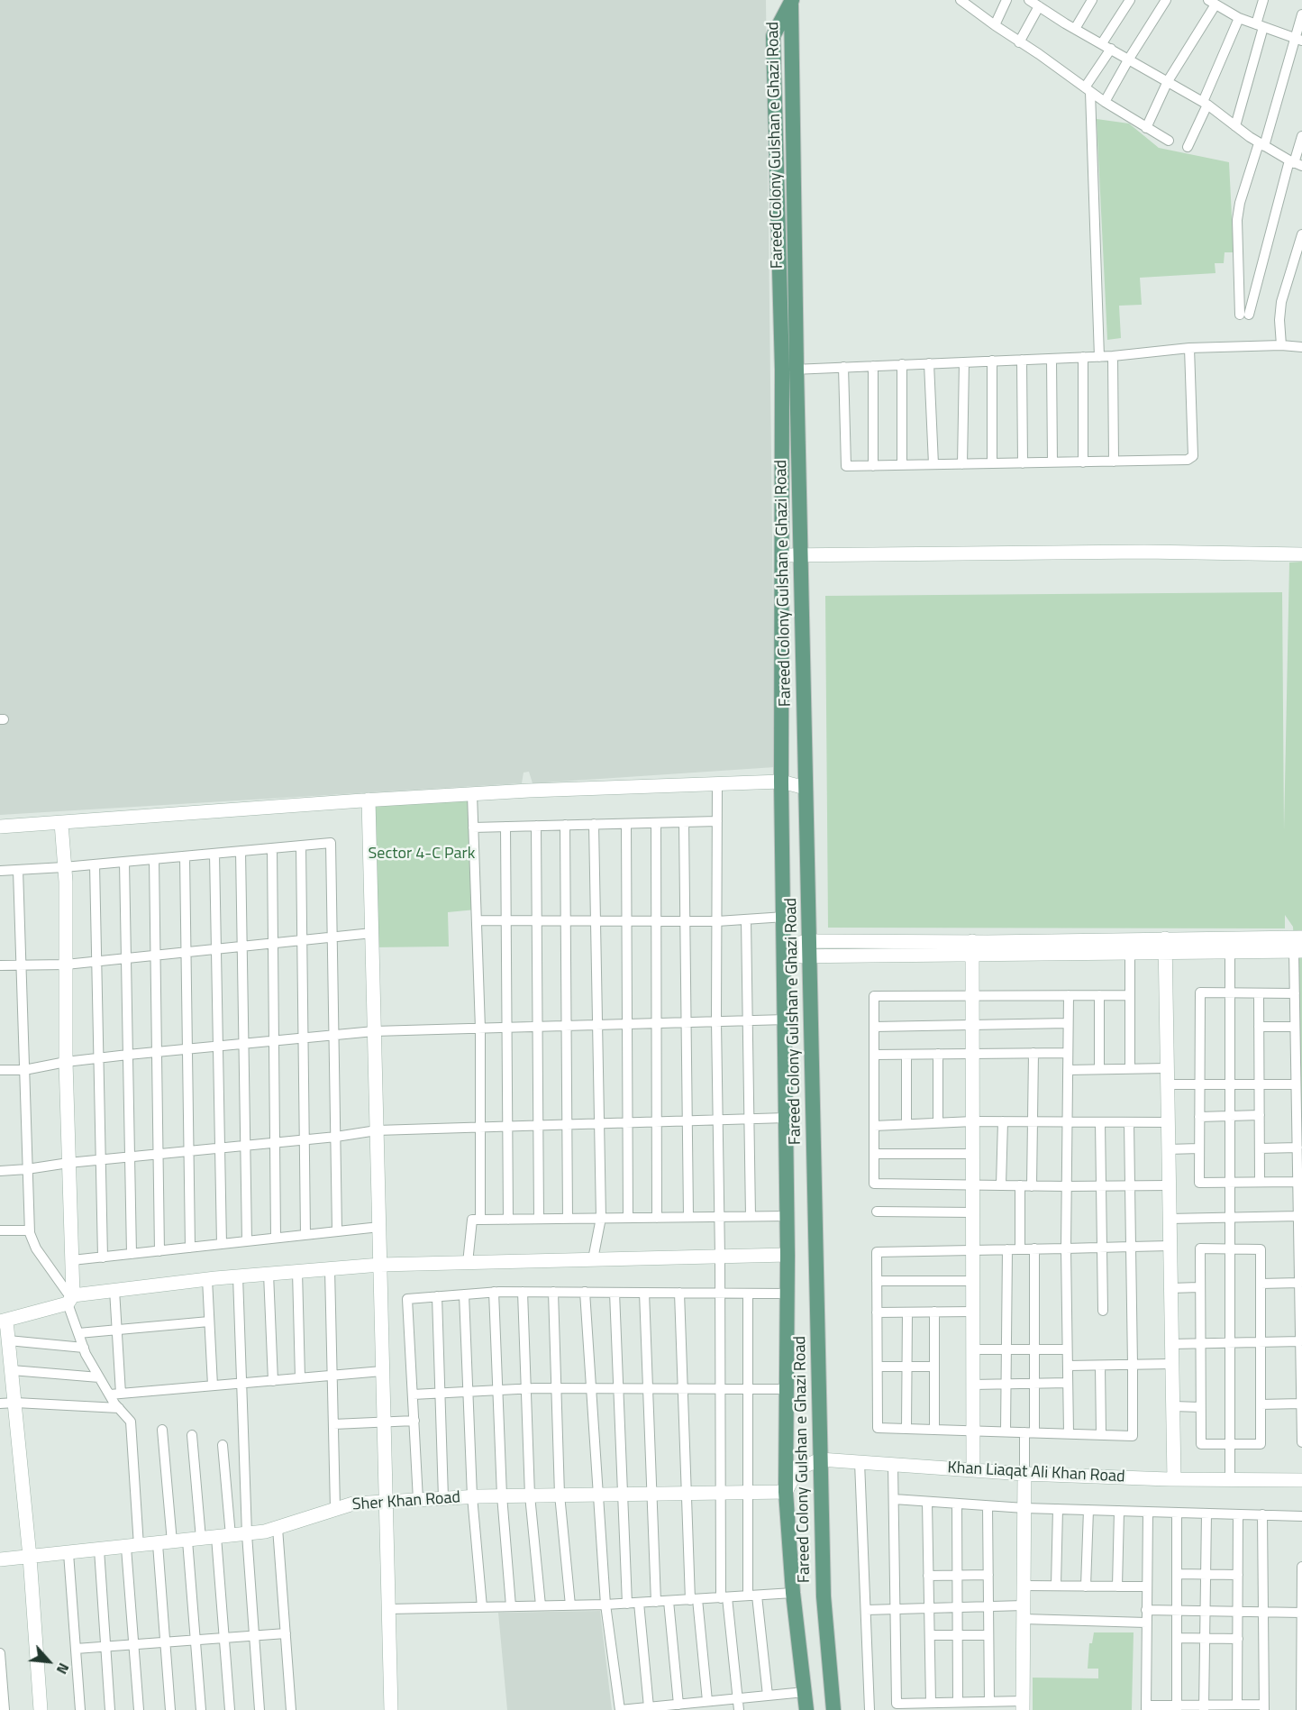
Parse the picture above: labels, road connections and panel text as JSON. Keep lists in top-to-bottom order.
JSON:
{
  "streets": {
    "main road": ["Fareed Colony Gulshan e Ghazi Road"],
    "street": ["Khan Liaqat Ali Khan Road", "Sher Khan Road"]
  },
  "crossings": [
    ["Fareed Colony Gulshan e Ghazi Road", "Khan Liaqat Ali Khan Road"],
    ["Fareed Colony Gulshan e Ghazi Road", "Sher Khan Road"]
  ],
  "parks": ["Sector 4-C Park"],
  "north": "bottom right"
}
